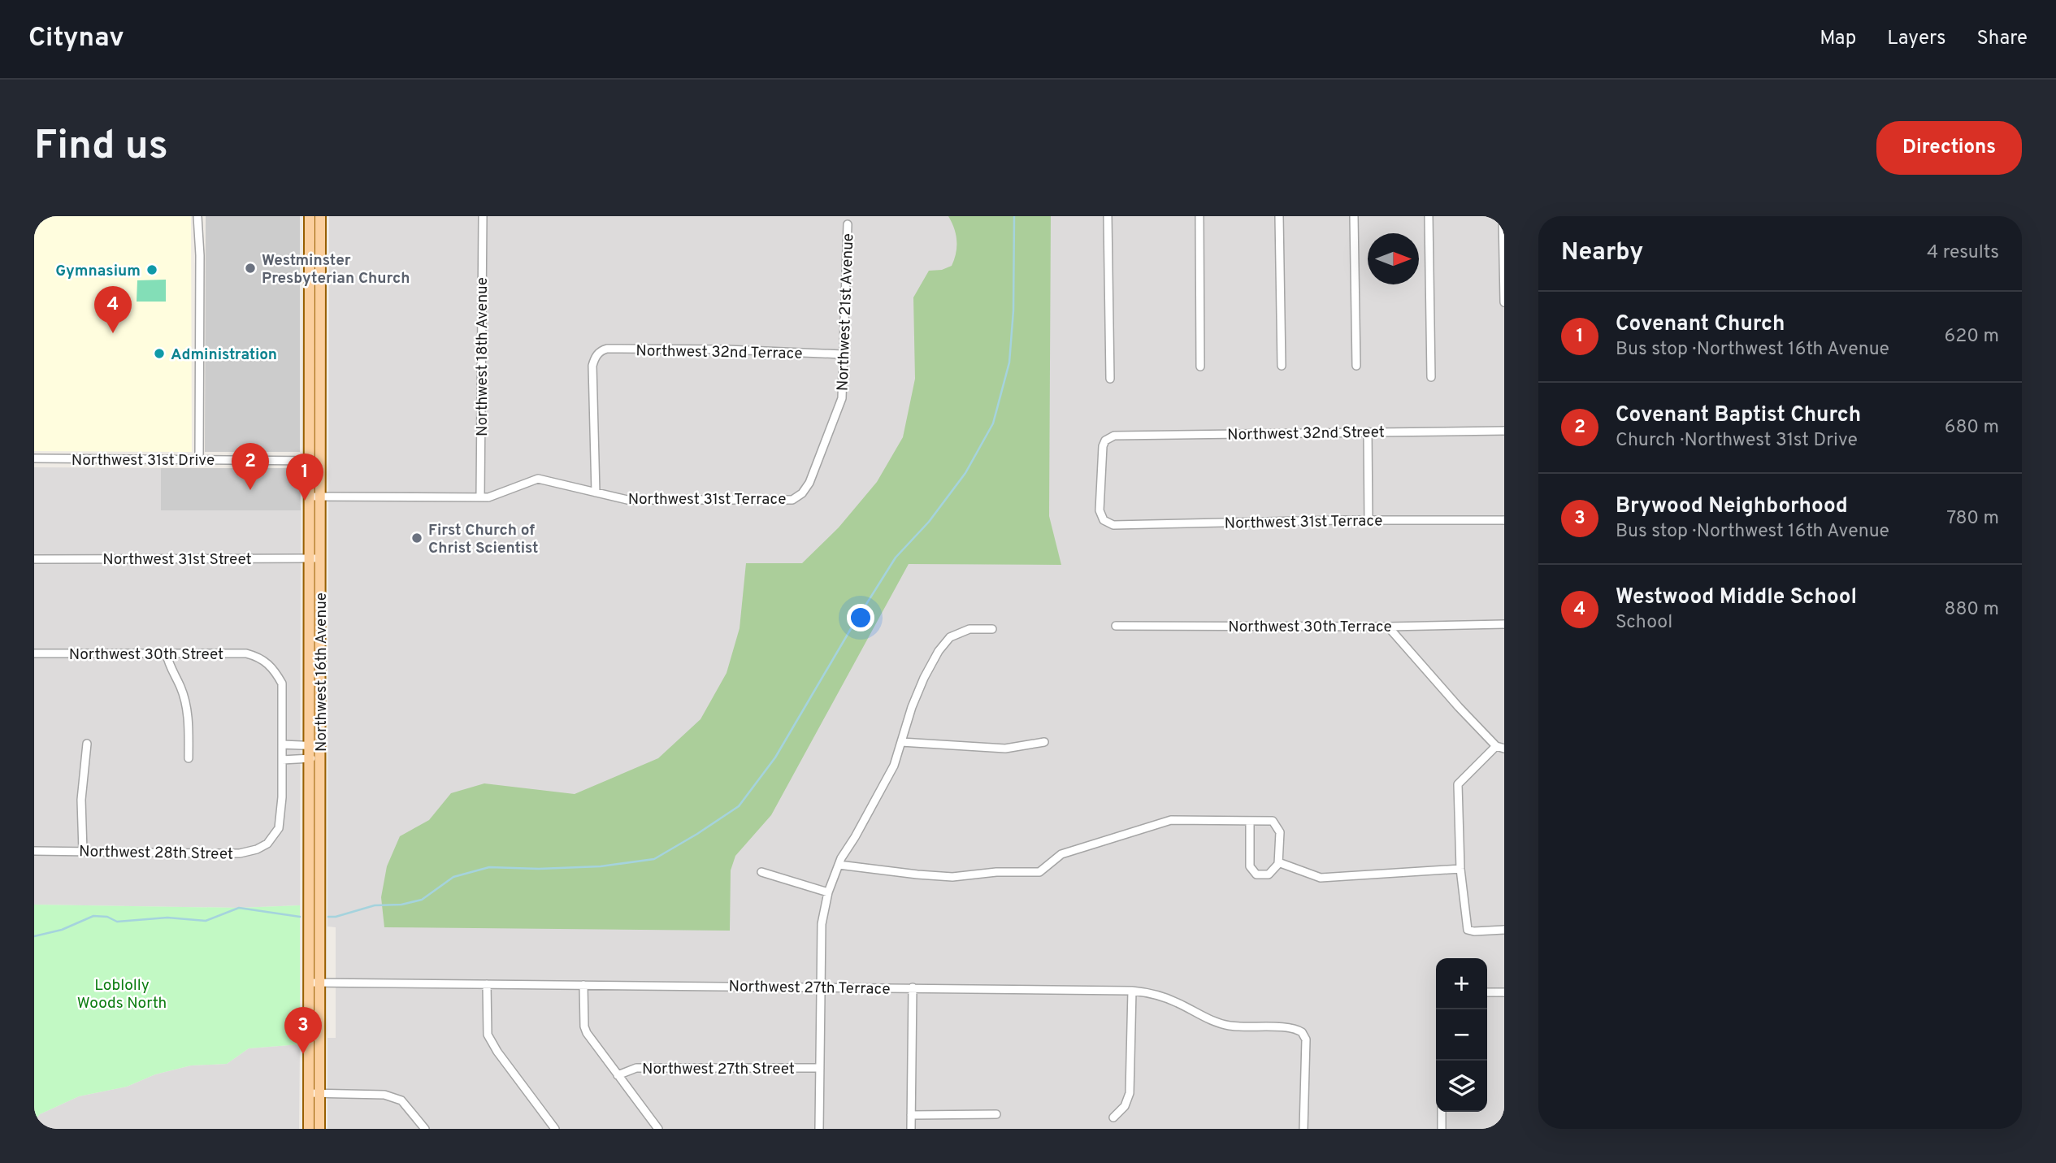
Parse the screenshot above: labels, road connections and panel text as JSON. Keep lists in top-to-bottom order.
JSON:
{
  "streets": {
    "main road": ["Northwest 16th Avenue"],
    "street": [
      "Northwest 21st Avenue",
      "Northwest 32nd Terrace",
      "Northwest 18th Avenue",
      "Northwest 32nd Street",
      "Northwest 31st Drive",
      "Northwest 31st Terrace",
      "Northwest 31st Street",
      "Northwest 30th Terrace",
      "Northwest 30th Street",
      "Northwest 28th Street",
      "Northwest 27th Terrace",
      "Northwest 27th Street"
    ]
  },
  "crossings": [
    ["Northwest 21st Avenue", "Northwest 32nd Terrace"],
    ["Northwest 21st Avenue", "Northwest 31st Terrace"],
    ["Northwest 32nd Terrace", "Northwest 31st Terrace"],
    ["Northwest 18th Avenue", "Northwest 31st Terrace"],
    ["Northwest 32nd Street", "Northwest 31st Terrace"],
    ["Northwest 31st Drive", "Northwest 16th Avenue"],
    ["Northwest 31st Terrace", "Northwest 16th Avenue"],
    ["Northwest 31st Street", "Northwest 16th Avenue"],
    ["Northwest 16th Avenue", "Northwest 27th Terrace"]
  ],
  "parks": ["Loblolly Woods North"],
  "places": [
    "Westminster Presbyterian Church",
    "Gymnasium",
    "Administration",
    "First Church of Christ Scientist"
  ],
  "north": "right",
  "page": {
    "header": "Citynav",
    "nav": ["Map", "Layers", "Share"],
    "buttons": "Directions",
    "title": "Find us",
    "heading": ["Nearby", "4 results"],
    "pins": [
      "4",
      "2",
      "1",
      "3"
    ],
    "list": [
      {
        "mark": "1",
        "name": "Covenant Church",
        "note": "Bus stop · Northwest 16th Avenue",
        "value": "620 m"
      },
      {
        "mark": "2",
        "name": "Covenant Baptist Church",
        "note": "Church · Northwest 31st Drive",
        "value": "680 m"
      },
      {
        "mark": "3",
        "name": "Brywood Neighborhood",
        "note": "Bus stop · Northwest 16th Avenue",
        "value": "780 m"
      },
      {
        "mark": "4",
        "name": "Westwood Middle School",
        "note": "School",
        "value": "880 m"
      }
    ],
    "map_buttons": ["+", "−"]
  }
}
